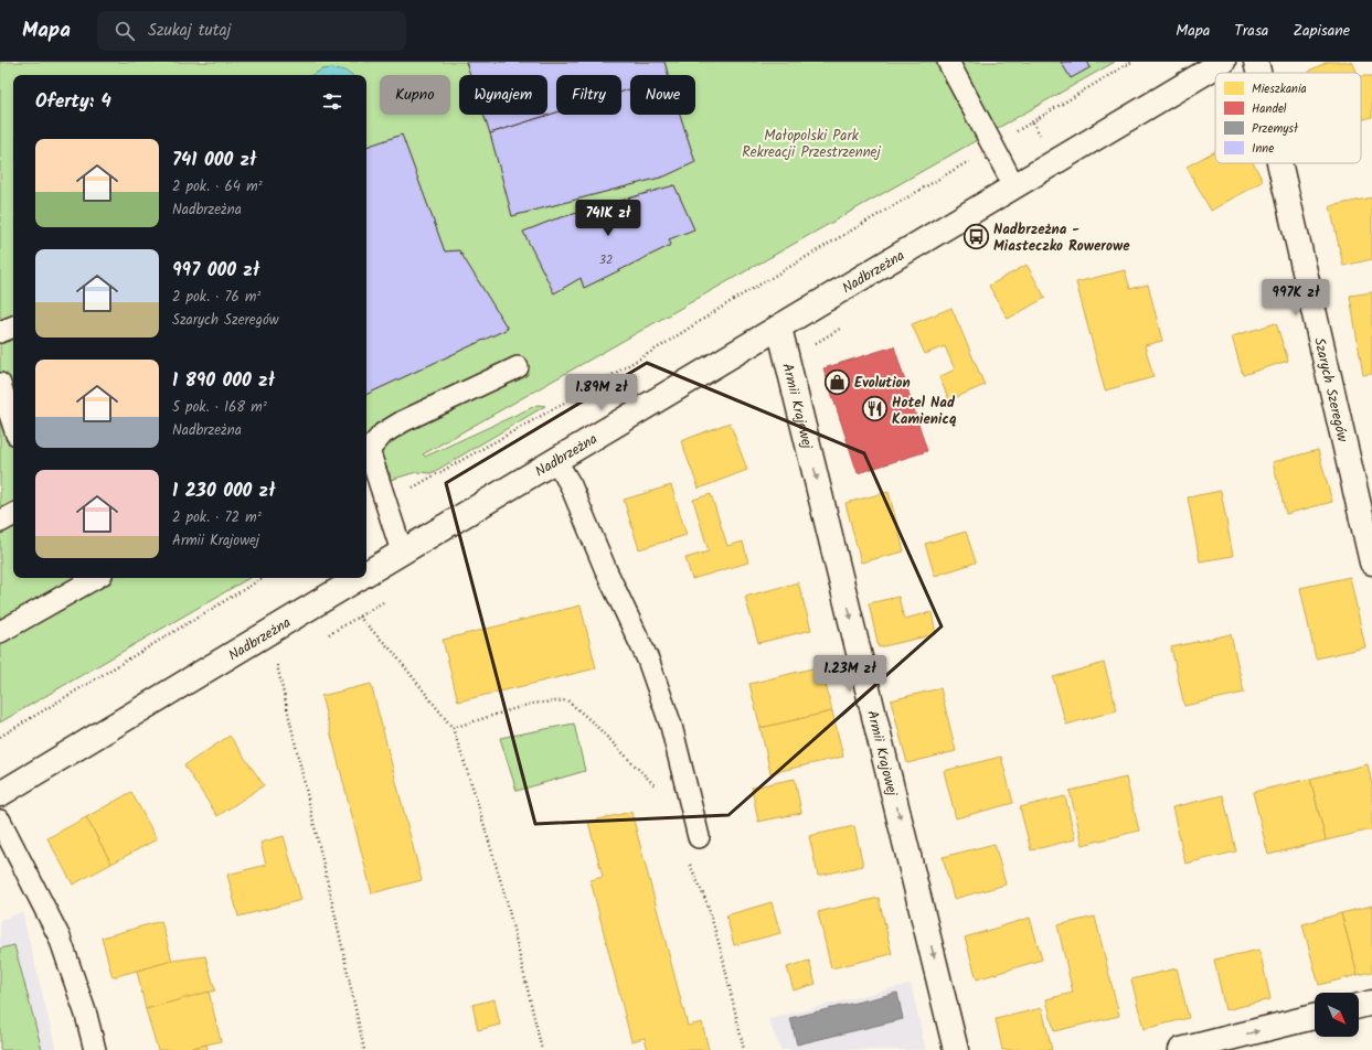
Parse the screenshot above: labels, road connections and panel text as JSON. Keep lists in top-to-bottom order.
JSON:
{
  "streets": {
    "street": ["Nadbrzeżna", "Szarych Szeregów", "Armii Krajowej"]
  },
  "crossings": [
    ["Nadbrzeżna", "Armii Krajowej"]
  ],
  "one_way": ["Armii Krajowej"],
  "parks": ["Małopolski Park Rekreacji Przestrzennej"],
  "places": {
    "bus stop": ["Nadbrzeżna - Miasteczko Rowerowe"],
    "shop": ["Evolution"],
    "restaurant": ["Hotel Nad Kamienicą"]
  },
  "house_numbers": ["32"],
  "legend": [
    "Mieszkania",
    "Handel",
    "Przemysł",
    "Inne"
  ],
  "north": "bottom right",
  "page": {
    "header": "Mapa",
    "search": "Szukaj tutaj",
    "nav": ["Mapa", "Trasa", "Zapisane"],
    "chip": [
      "Kupno",
      "Wynajem",
      "Filtry",
      "Nowe"
    ],
    "heading": "Oferty: 4",
    "list": [
      {
        "name": "741 000 zł",
        "note": "2 pok. · 64 m² · Nadbrzeżna"
      },
      {
        "name": "997 000 zł",
        "note": "2 pok. · 76 m² · Szarych Szeregów"
      },
      {
        "name": "1 890 000 zł",
        "note": "5 pok. · 168 m² · Nadbrzeżna"
      },
      {
        "name": "1 230 000 zł",
        "note": "2 pok. · 72 m² · Armii Krajowej"
      }
    ],
    "price": [
      "741K zł",
      "997K zł",
      "1.89M zł",
      "1.23M zł"
    ]
  }
}
